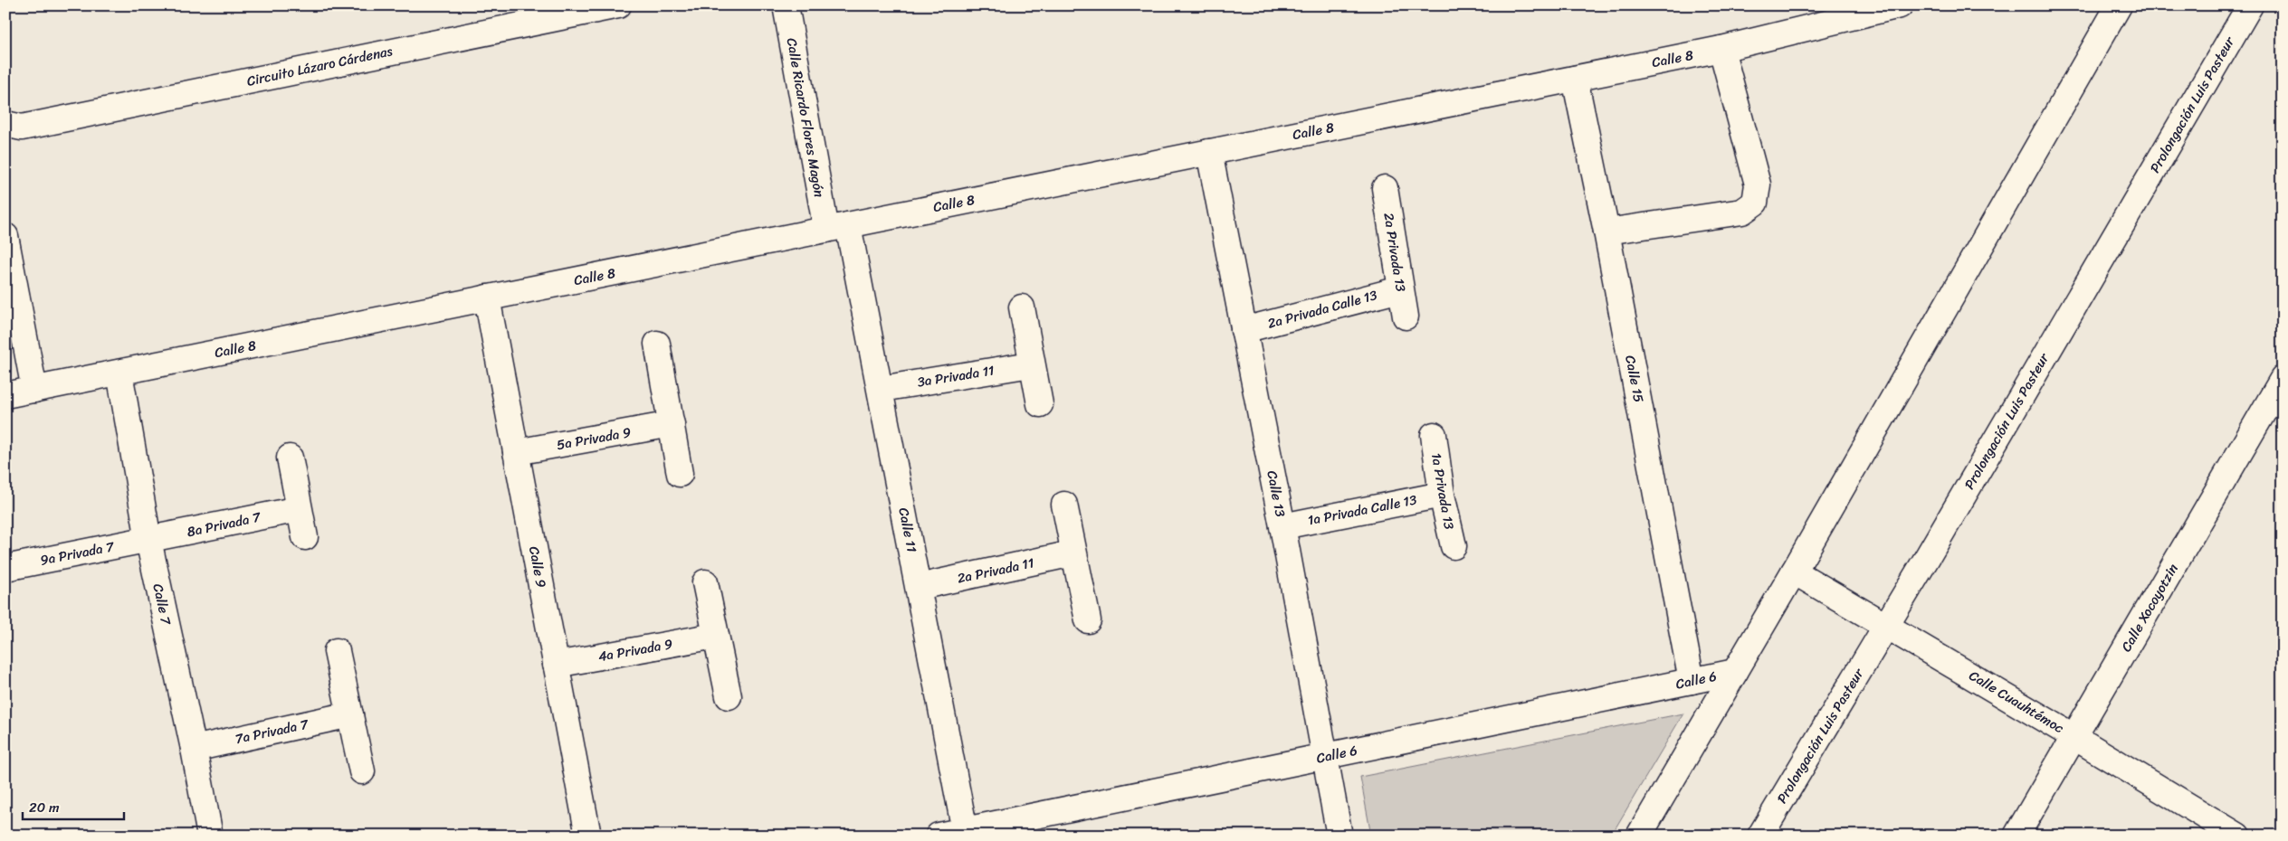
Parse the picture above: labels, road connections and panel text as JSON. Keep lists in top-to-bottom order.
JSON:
{
  "streets": {
    "street": [
      "Calle 8",
      "Circuito Lázaro Cárdenas",
      "Prolongación Luis Pasteur",
      "Calle Ricardo Flores Magón",
      "2a Privada 13",
      "2a Privada Calle 13",
      "3a Privada 11",
      "Calle 15",
      "5a Privada 9",
      "1a Privada 13",
      "Calle 13",
      "1a Privada Calle 13",
      "8a Privada 7",
      "Calle 11",
      "9a Privada 7",
      "Calle 9",
      "2a Privada 11",
      "Calle 7",
      "Calle Xocoyotzin",
      "4a Privada 9",
      "Calle 6",
      "Calle Cuauhtémoc",
      "7a Privada 7"
    ]
  },
  "crossings": [
    ["Calle 8", "Calle Ricardo Flores Magón"],
    ["Calle 8", "Calle 15"],
    ["Calle 8", "Calle 13"],
    ["Calle 8", "Calle 11"],
    ["Calle 8", "Calle 9"],
    ["Calle 8", "Calle 7"],
    ["Prolongación Luis Pasteur", "Calle Cuauhtémoc"],
    ["Calle Ricardo Flores Magón", "Calle 11"],
    ["2a Privada 13", "2a Privada Calle 13"],
    ["2a Privada Calle 13", "Calle 13"],
    ["3a Privada 11", "Calle 11"],
    ["Calle 15", "Calle 6"],
    ["5a Privada 9", "Calle 9"],
    ["1a Privada 13", "1a Privada Calle 13"],
    ["Calle 13", "1a Privada Calle 13"],
    ["Calle 13", "Calle 6"],
    ["8a Privada 7", "9a Privada 7"],
    ["8a Privada 7", "Calle 7"],
    ["Calle 11", "2a Privada 11"],
    ["Calle 11", "Calle 6"],
    ["9a Privada 7", "Calle 7"],
    ["Calle 9", "4a Privada 9"],
    ["Calle 7", "7a Privada 7"],
    ["Calle Xocoyotzin", "Calle Cuauhtémoc"]
  ],
  "scale_bar": "20 m"
}
